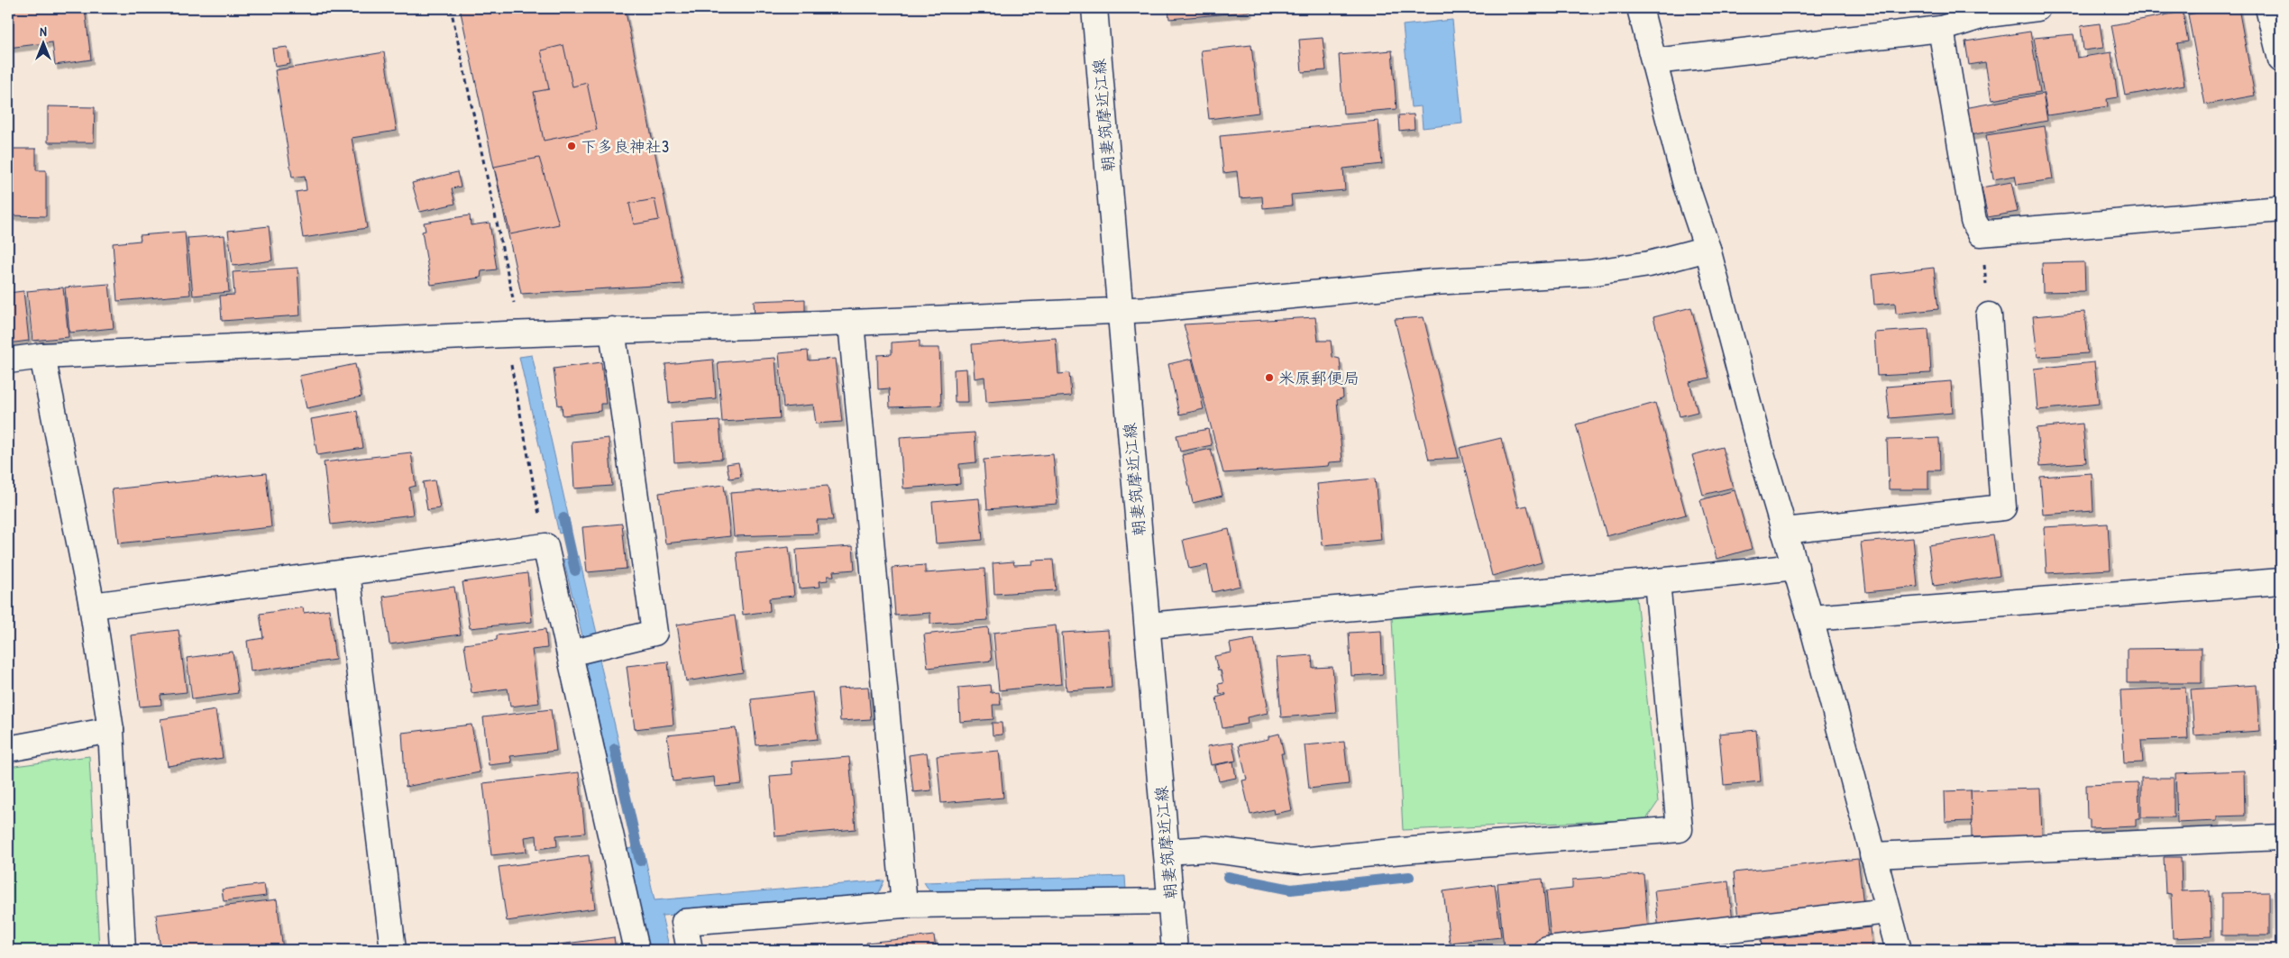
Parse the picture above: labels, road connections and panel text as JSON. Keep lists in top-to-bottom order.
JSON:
{
  "streets": {
    "street": ["朝妻筑摩近江線"]
  },
  "places": ["下多良神社3", "米原郵便局"],
  "north": "top"
}
